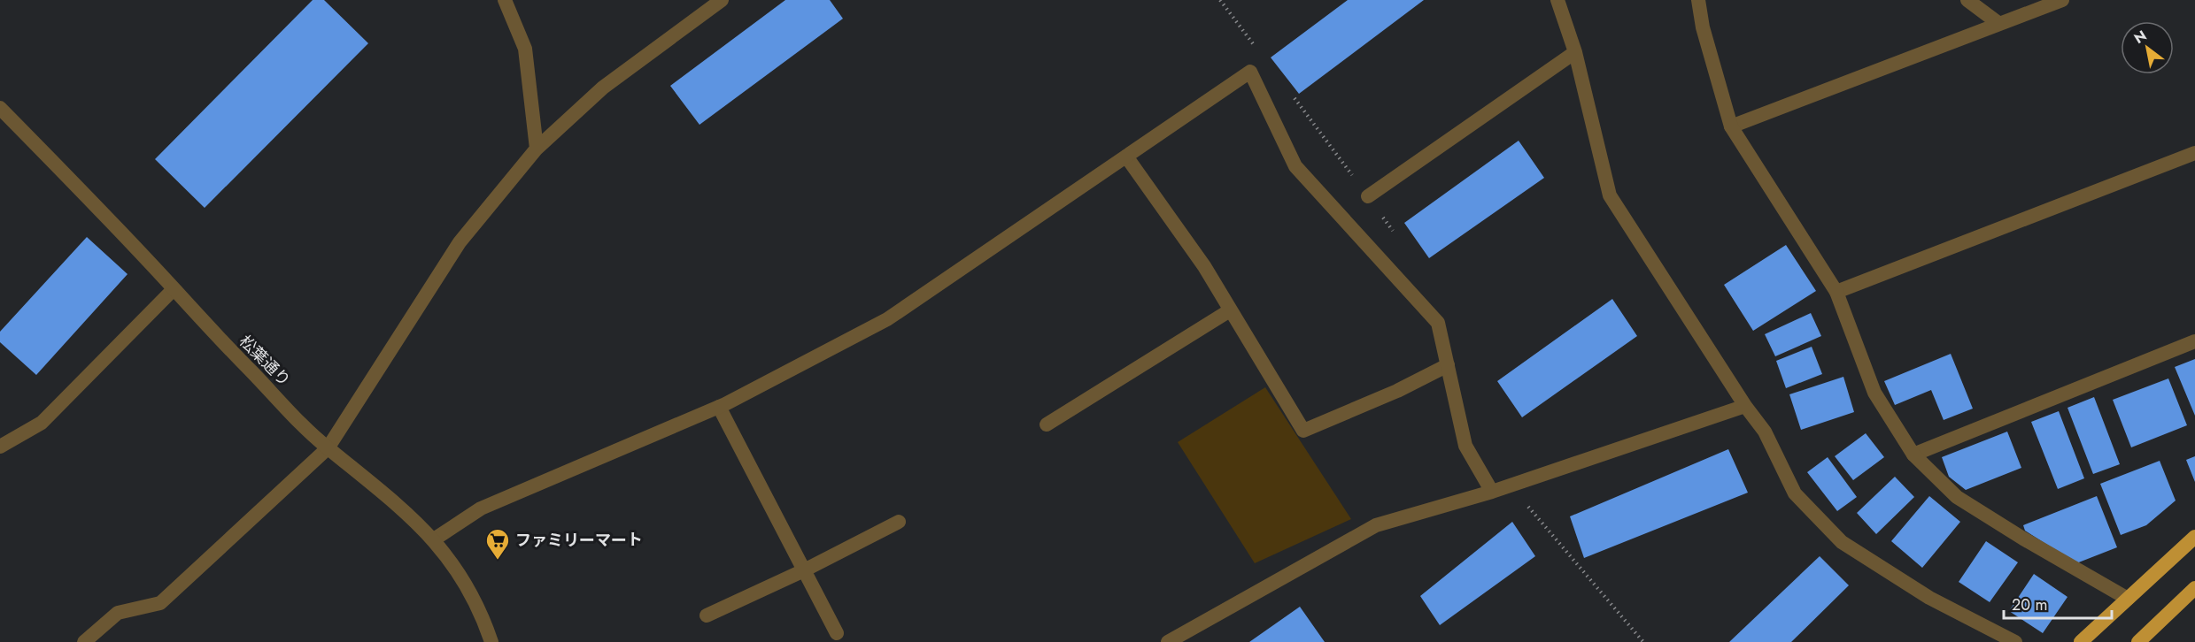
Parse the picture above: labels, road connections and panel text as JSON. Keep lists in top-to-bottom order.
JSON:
{
  "streets": {
    "street": ["松葉通り"]
  },
  "places": {
    "supermarket": ["ファミリーマート"]
  },
  "scale_bar": "20 m",
  "north": "top left"
}
